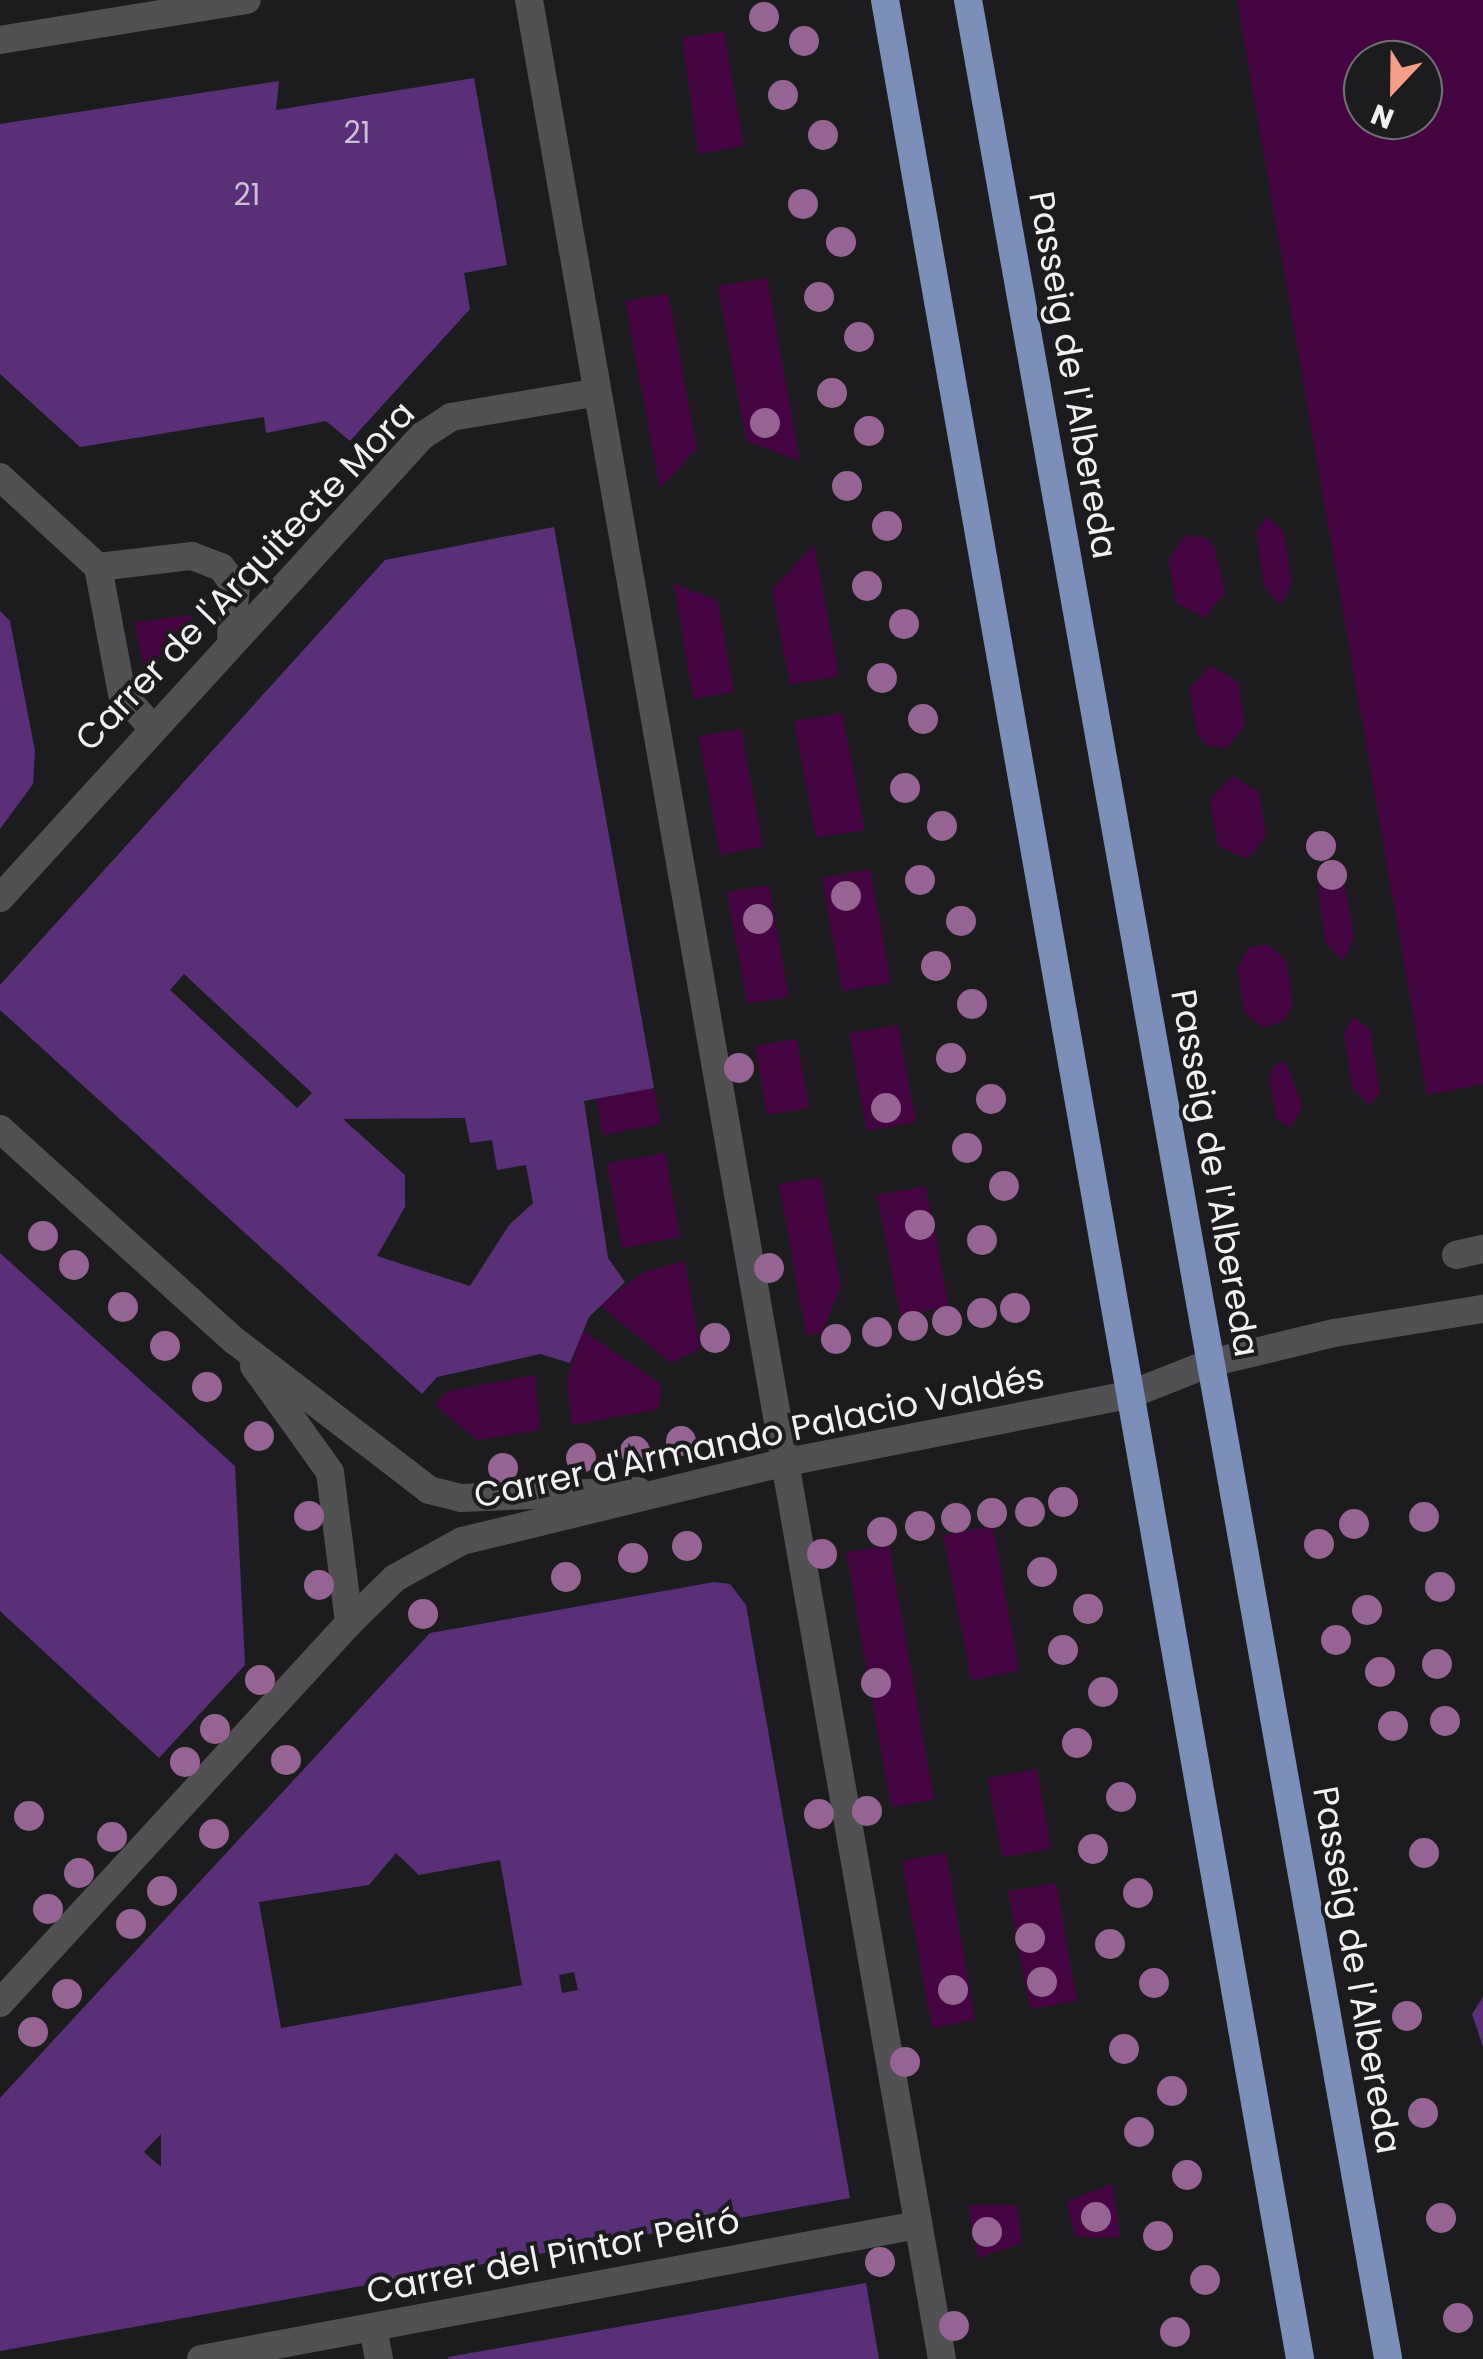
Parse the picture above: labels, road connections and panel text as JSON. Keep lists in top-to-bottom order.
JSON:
{
  "streets": {
    "main road": ["Passeig de l'Albereda"],
    "street": ["Carrer de l'Arquitecte Mora", "Carrer d'Armando Palacio Valdés", "Carrer del Pintor Peiró"]
  },
  "crossings": [
    ["Passeig de l'Albereda", "Carrer d'Armando Palacio Valdés"]
  ],
  "house_numbers": ["21", "21"],
  "north": "bottom"
}
